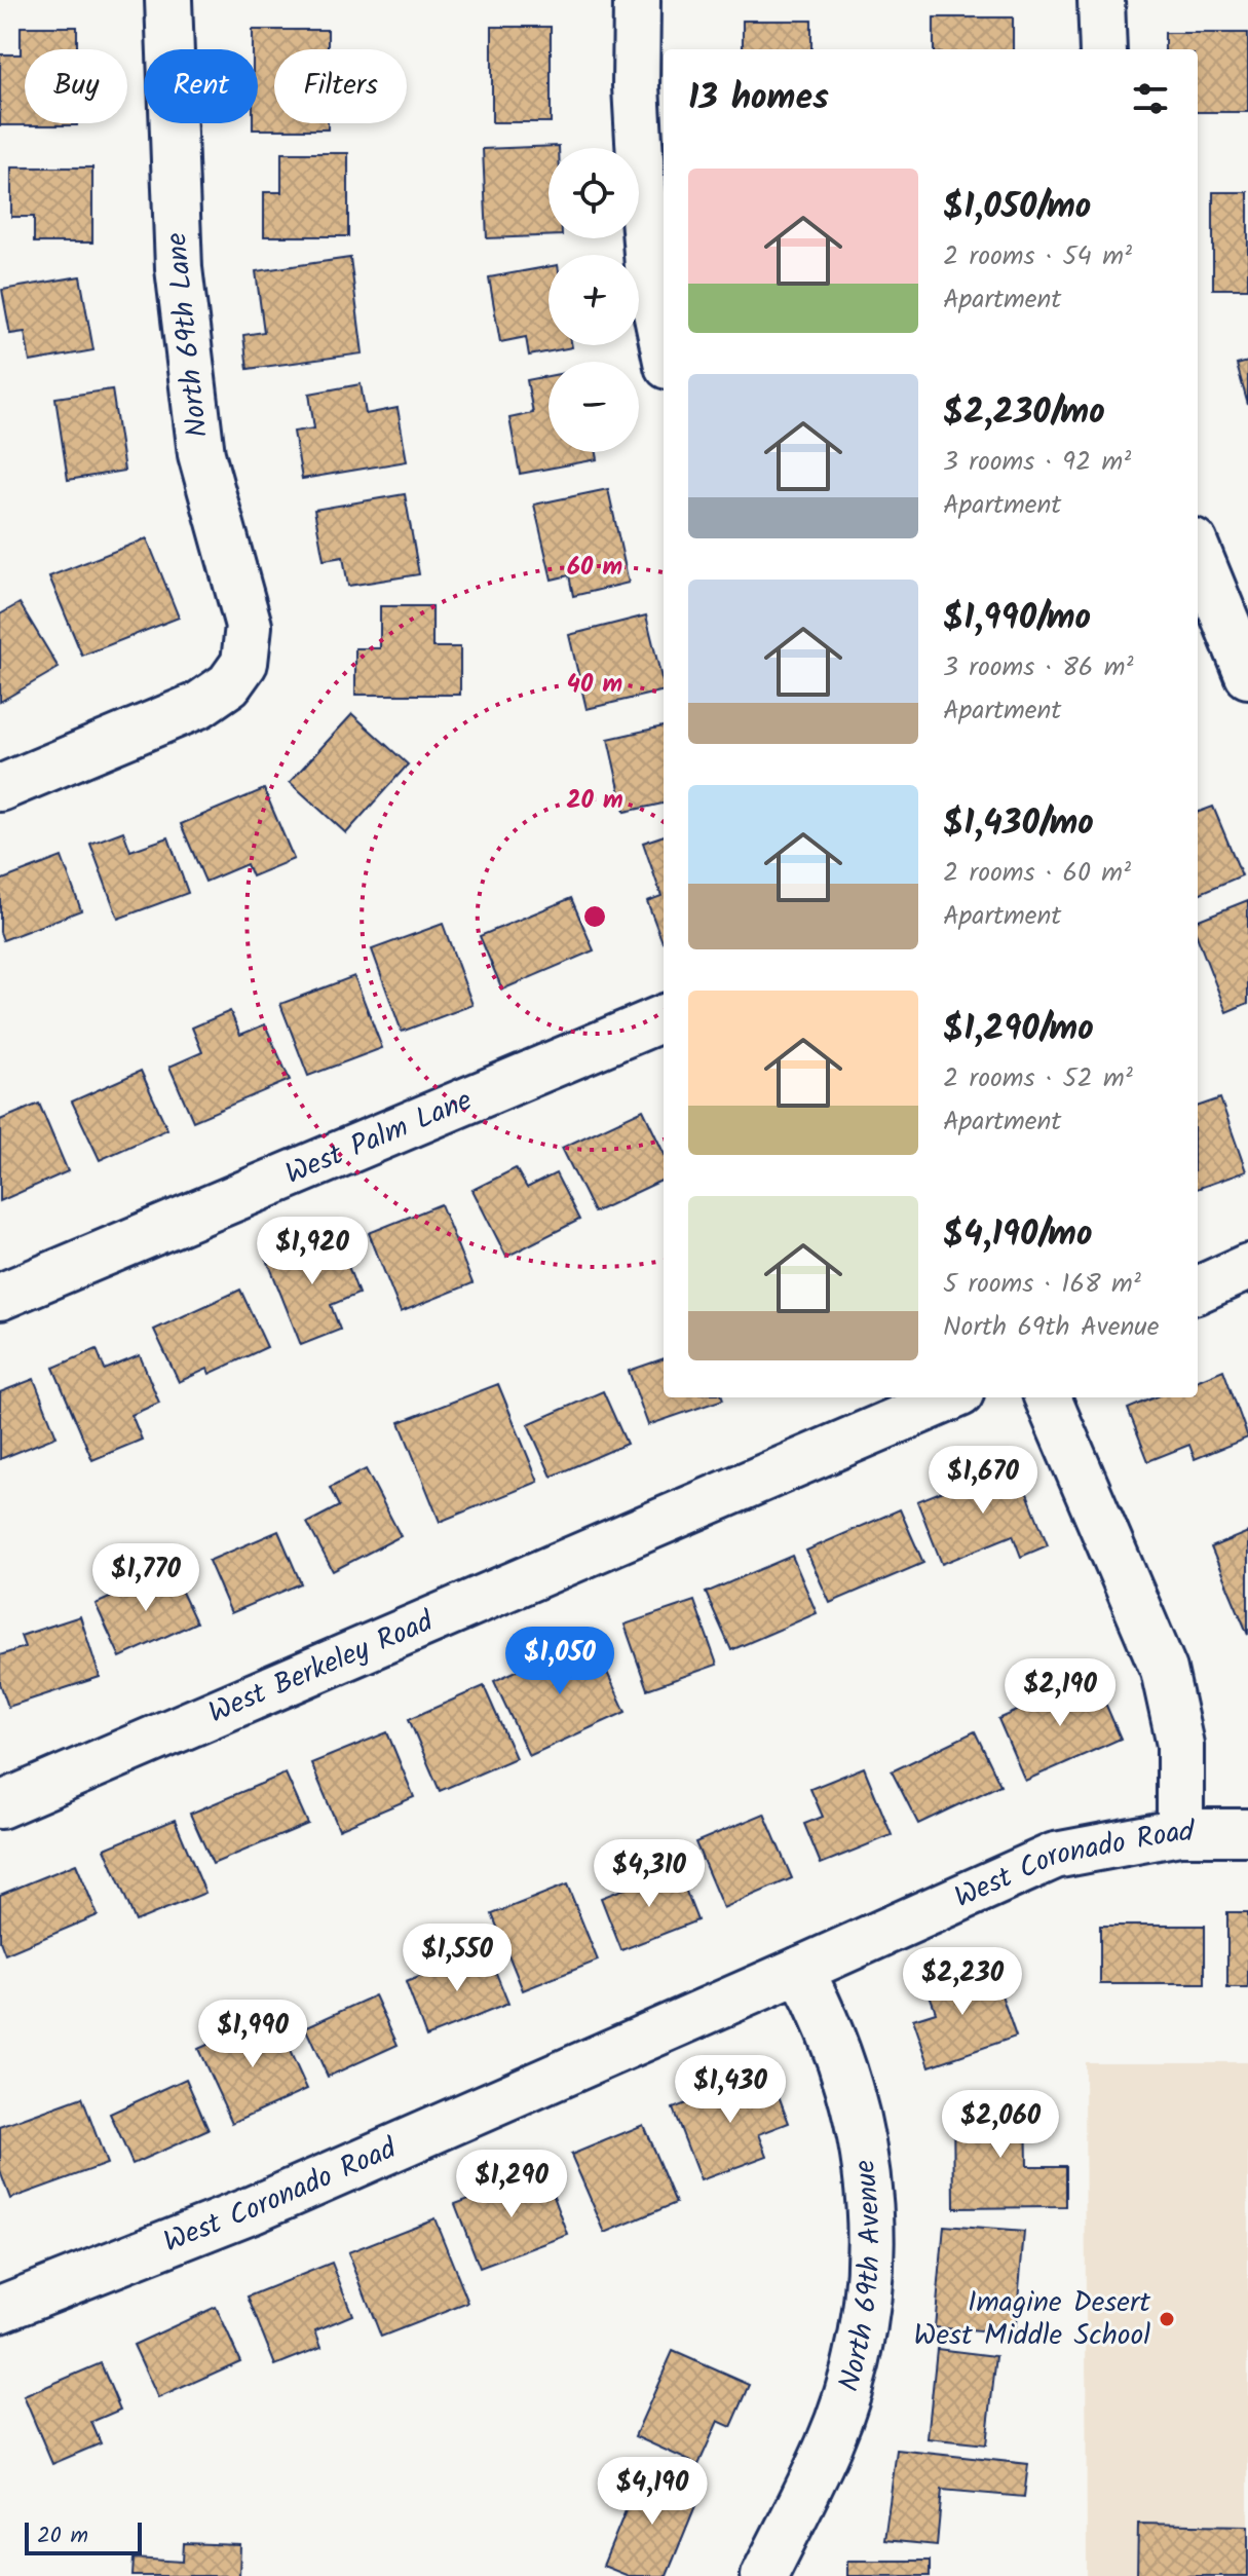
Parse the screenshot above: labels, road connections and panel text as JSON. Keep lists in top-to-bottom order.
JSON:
{
  "streets": {
    "street": [
      "North 69th Lane",
      "West Palm Lane",
      "West Berkeley Road",
      "West Coronado Road",
      "North 69th Avenue"
    ]
  },
  "crossings": [
    ["West Coronado Road", "North 69th Avenue"]
  ],
  "places": ["Imagine Desert West Middle School"],
  "scale_bar": "20 m",
  "page": {
    "chip": ["Buy", "Rent", "Filters"],
    "heading": "13 homes",
    "map_buttons": ["+", "−"],
    "list": [
      {
        "name": "$1,050/mo",
        "note": "2 rooms · 54 m² · Apartment"
      },
      {
        "name": "$2,230/mo",
        "note": "3 rooms · 92 m² · Apartment"
      },
      {
        "name": "$1,990/mo",
        "note": "3 rooms · 86 m² · Apartment"
      },
      {
        "name": "$1,430/mo",
        "note": "2 rooms · 60 m² · Apartment"
      },
      {
        "name": "$1,290/mo",
        "note": "2 rooms · 52 m² · Apartment"
      },
      {
        "name": "$4,190/mo",
        "note": "5 rooms · 168 m² · North 69th Avenue"
      }
    ],
    "price": [
      "$1,920",
      "$1,670",
      "$1,770",
      "$1,050",
      "$2,190",
      "$4,310",
      "$1,550",
      "$2,230",
      "$1,990",
      "$1,430",
      "$2,060",
      "$1,290",
      "$4,190"
    ],
    "scale": "20 m"
  },
  "rings": ["60 m", "40 m", "20 m"]
}
